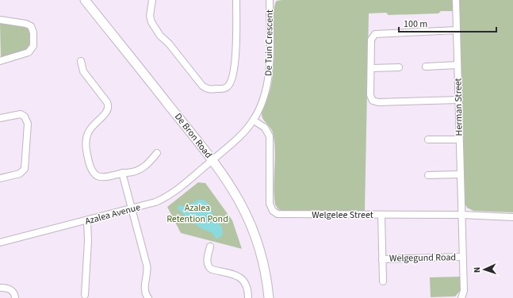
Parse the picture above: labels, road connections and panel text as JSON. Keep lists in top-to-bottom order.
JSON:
{
  "streets": {
    "street": [
      "De Tuin Crescent",
      "Herman Street",
      "De Bron Road",
      "Azalea Avenue",
      "Welgelee Street",
      "Welgegund Road"
    ]
  },
  "crossings": [
    ["De Tuin Crescent", "De Bron Road"],
    ["De Tuin Crescent", "Azalea Avenue"],
    ["De Tuin Crescent", "Welgelee Street"],
    ["Herman Street", "Welgelee Street"],
    ["Herman Street", "Welgegund Road"],
    ["De Bron Road", "Azalea Avenue"],
    ["Welgelee Street", "Welgegund Road"]
  ],
  "parks": ["Azalea Retention Pond"],
  "scale_bar": "100 m",
  "north": "left"
}
